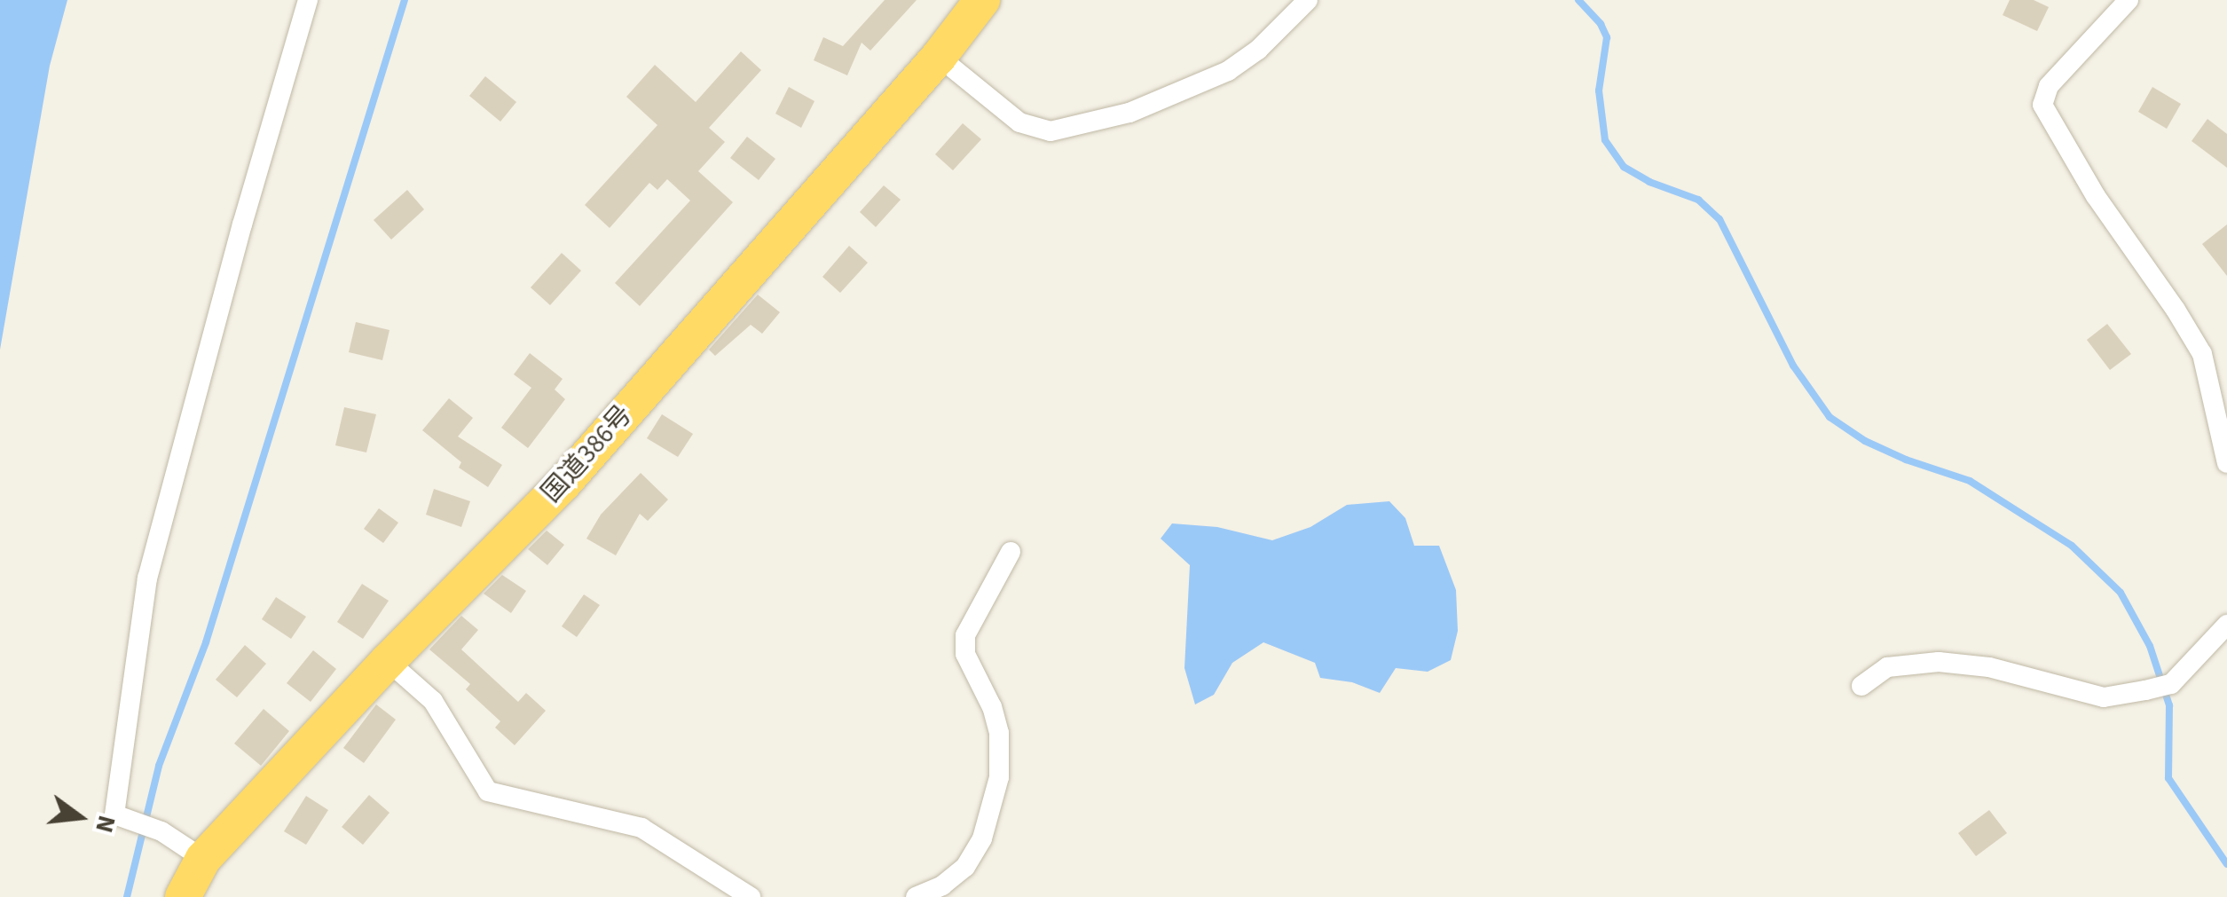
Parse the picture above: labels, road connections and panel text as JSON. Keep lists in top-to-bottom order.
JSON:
{
  "streets": {
    "highway": ["国道386号"]
  },
  "north": "right"
}
